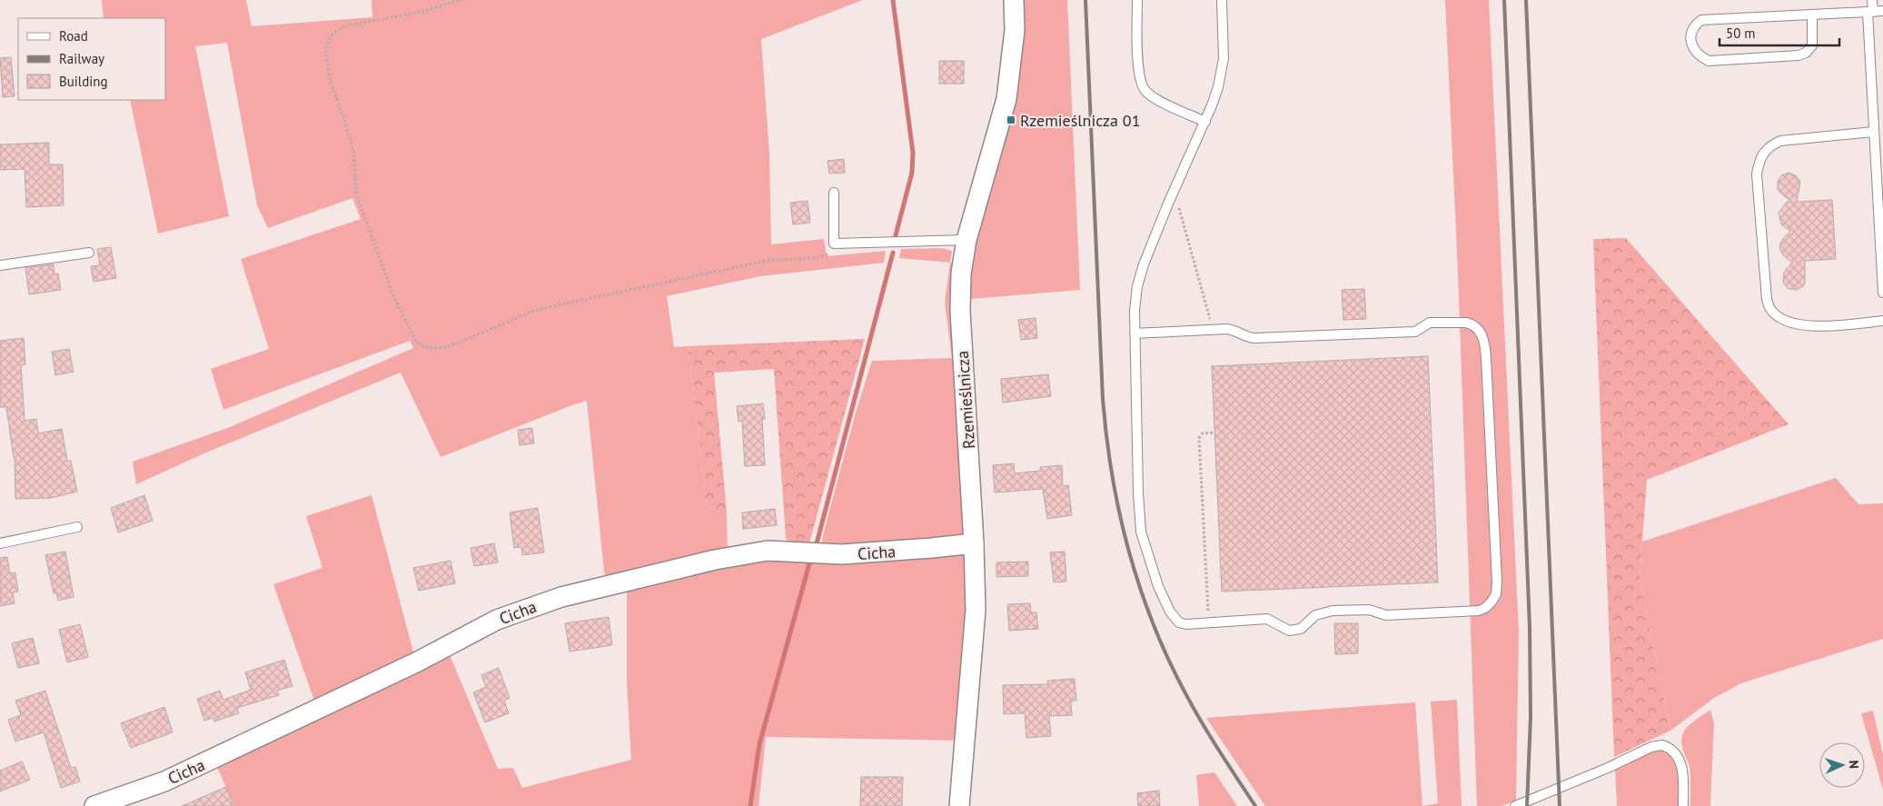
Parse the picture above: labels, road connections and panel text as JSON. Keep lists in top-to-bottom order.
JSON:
{
  "streets": {
    "street": ["Rzemieślnicza", "Cicha"]
  },
  "crossings": [
    ["Rzemieślnicza", "Cicha"]
  ],
  "places": {
    "transit": ["Rzemieślnicza 01"]
  },
  "legend": ["Road", "Railway", "Building"],
  "scale_bar": "50 m",
  "north": "right"
}
